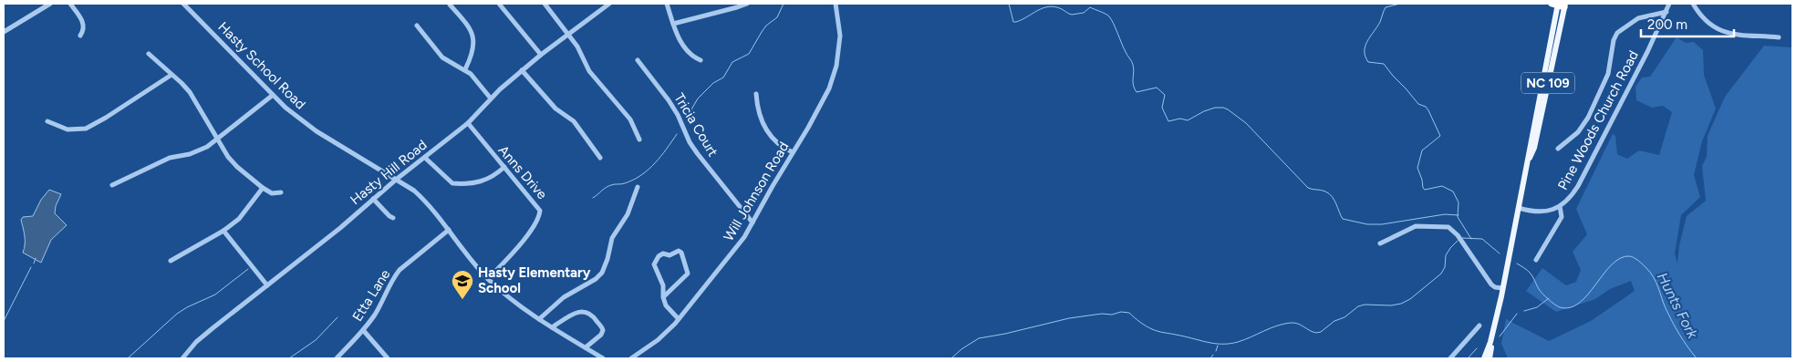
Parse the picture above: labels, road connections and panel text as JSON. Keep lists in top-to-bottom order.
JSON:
{
  "streets": {
    "main road": ["NC 109"],
    "street": [
      "Hasty School Road",
      "Pine Woods Church Road",
      "Tricia Court",
      "Hasty Hill Road",
      "Anns Drive",
      "Will Johnson Road",
      "Etta Lane"
    ]
  },
  "crossings": [
    ["Hasty School Road", "Hasty Hill Road"],
    ["Hasty School Road", "Anns Drive"],
    ["Hasty School Road", "Etta Lane"],
    ["NC 109", "Pine Woods Church Road"],
    ["Tricia Court", "Will Johnson Road"],
    ["Hasty Hill Road", "Anns Drive"]
  ],
  "water": ["Hunts Fork"],
  "places": {
    "school or university": ["Hasty Elementary School"]
  },
  "scale_bar": "200 m"
}
